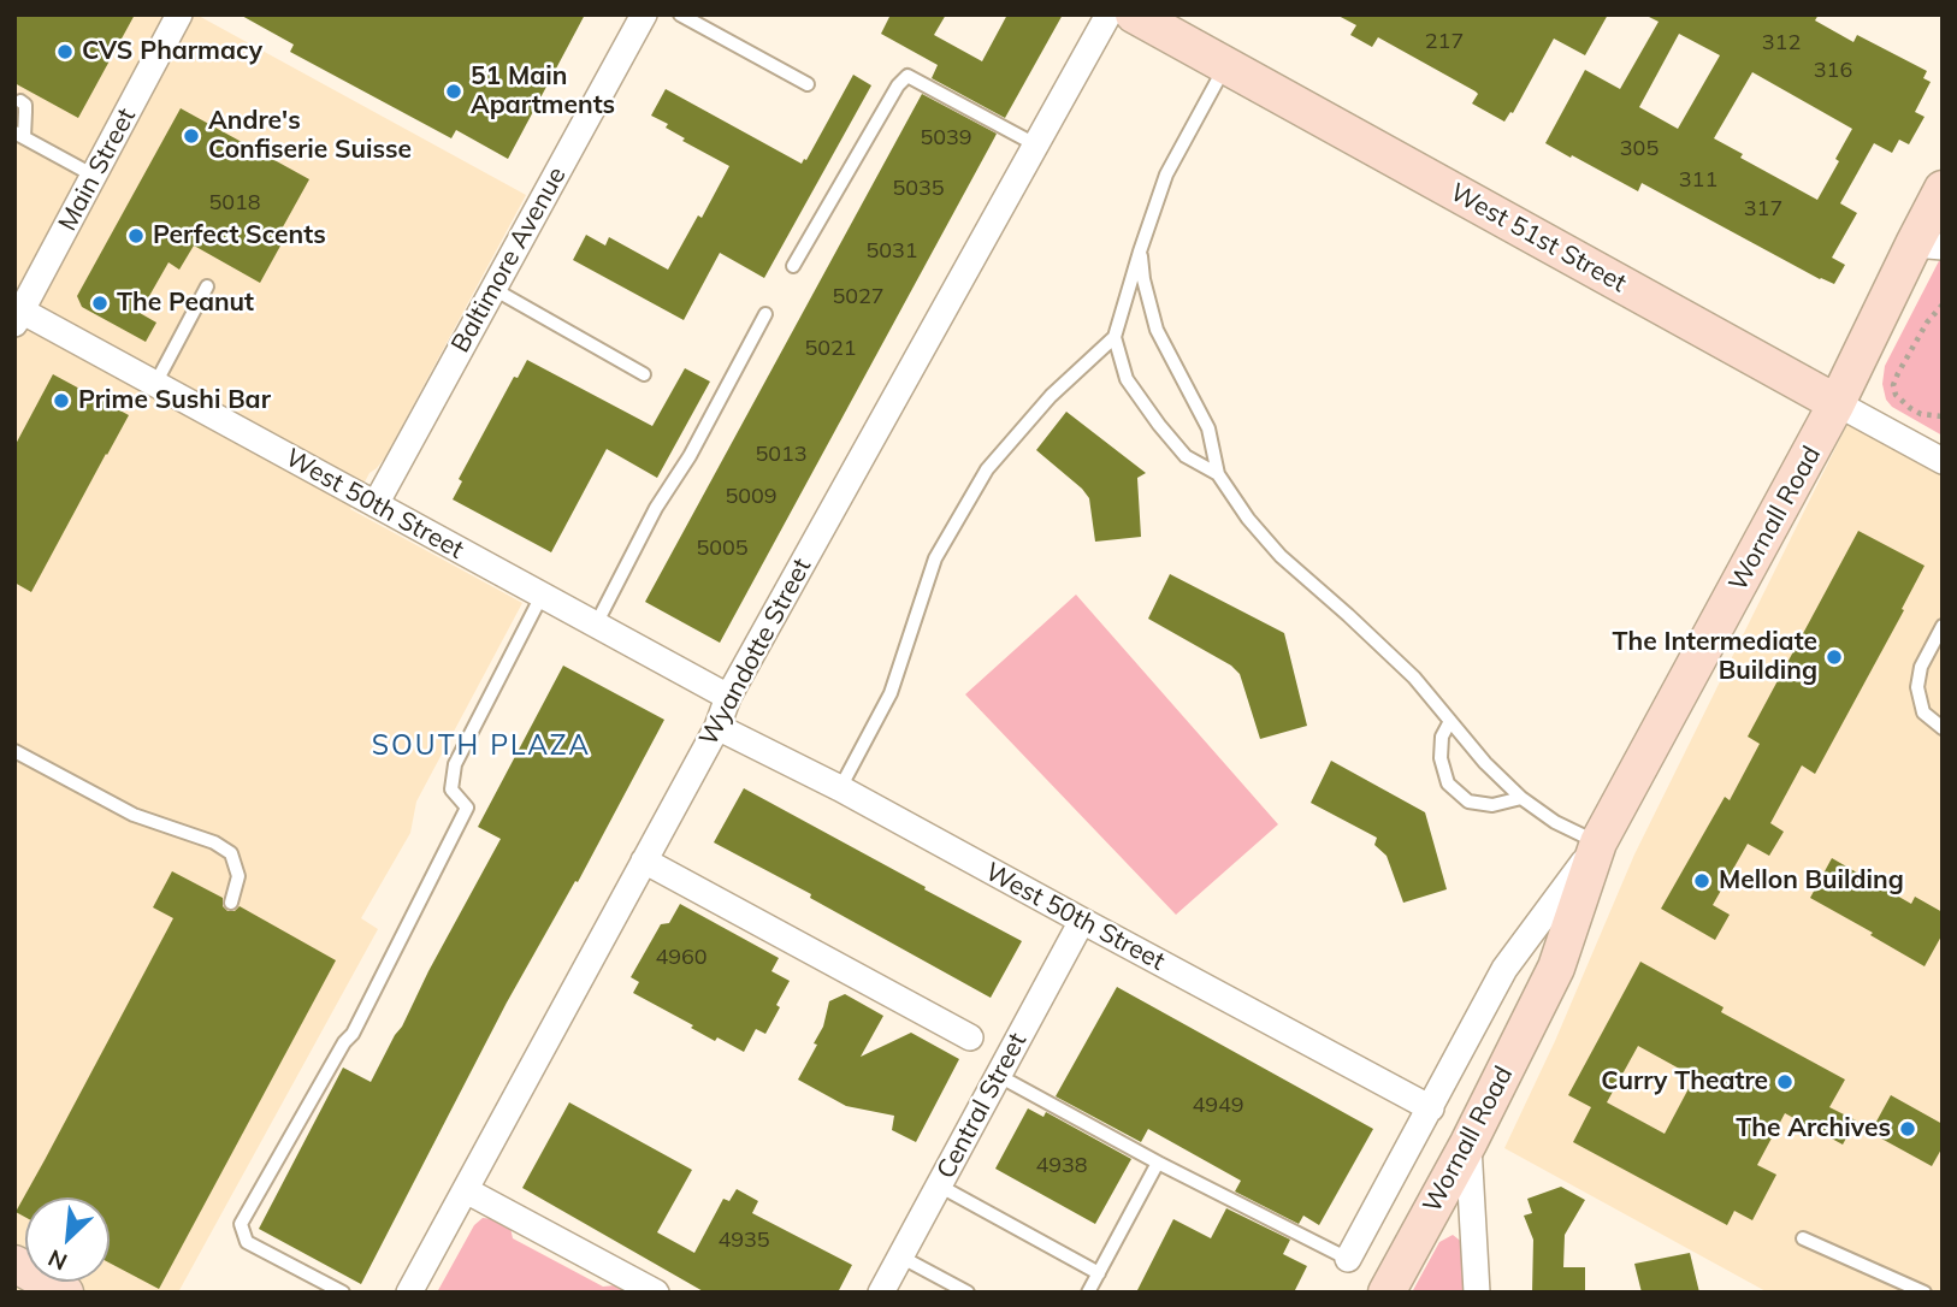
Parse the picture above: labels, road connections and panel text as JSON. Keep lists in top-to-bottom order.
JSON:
{
  "streets": {
    "main road": ["West 51st Street", "Wornall Road"],
    "street": [
      "Main Street",
      "Baltimore Avenue",
      "West 50th Street",
      "Wyandotte Street",
      "Central Street"
    ]
  },
  "crossings": [
    ["Main Street", "West 50th Street"],
    ["West 51st Street", "Wornall Road"],
    ["Baltimore Avenue", "West 50th Street"],
    ["West 50th Street", "Wornall Road"],
    ["West 50th Street", "Wyandotte Street"],
    ["West 50th Street", "Central Street"]
  ],
  "districts": ["SOUTH PLAZA"],
  "places": [
    "CVS Pharmacy",
    "51 Main Apartments",
    "Andre's Confiserie Suisse",
    "Perfect Scents",
    "The Peanut",
    "Prime Sushi Bar",
    "The Intermediate Building",
    "Mellon Building",
    "Curry Theatre",
    "The Archives"
  ],
  "house_numbers": [
    "217",
    "312",
    "316",
    "5039",
    "305",
    "311",
    "5035",
    "5018",
    "317",
    "5031",
    "5027",
    "5021",
    "5013",
    "5009",
    "5005",
    "4960",
    "4949",
    "4938",
    "4935"
  ],
  "north": "bottom left"
}
